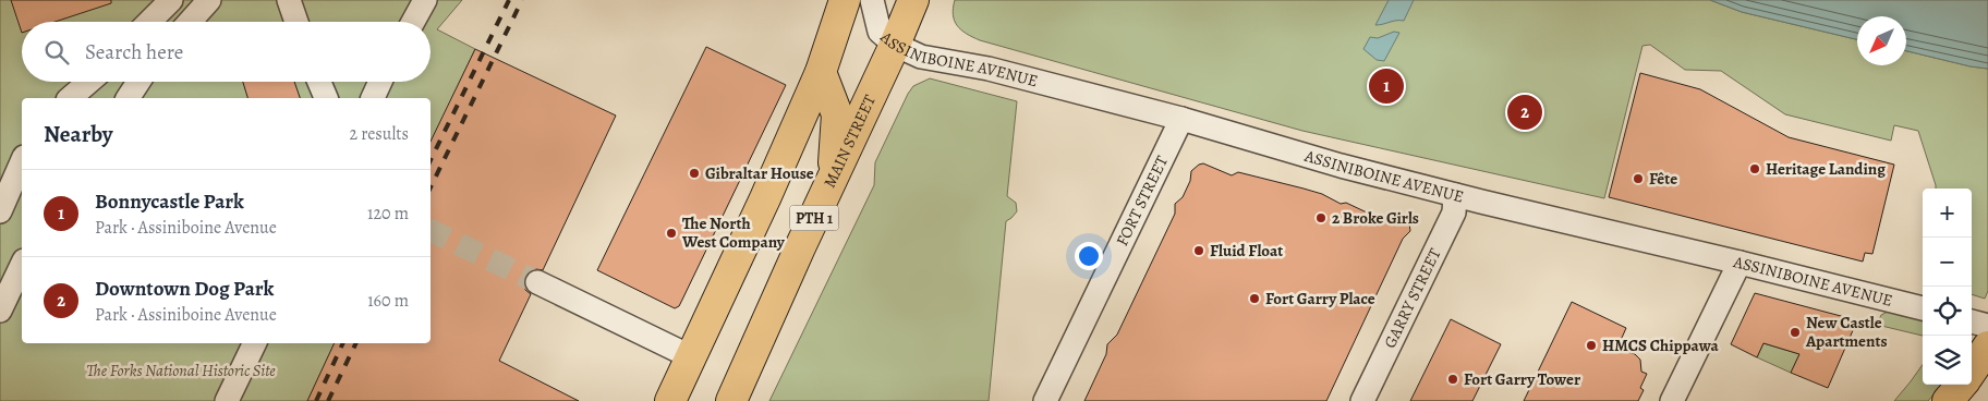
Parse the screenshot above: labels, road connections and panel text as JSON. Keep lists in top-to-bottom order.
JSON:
{
  "streets": {
    "main road": ["MAIN STREET", "PTH 1"],
    "street": ["ASSINIBOINE AVENUE", "FORT STREET", "GARRY STREET"]
  },
  "crossings": [
    ["ASSINIBOINE AVENUE", "MAIN STREET"],
    ["ASSINIBOINE AVENUE", "FORT STREET"],
    ["ASSINIBOINE AVENUE", "GARRY STREET"]
  ],
  "parks": ["The Forks National Historic Site"],
  "places": [
    "Heritage Landing",
    "Gibraltar House",
    "Fête",
    "2 Broke Girls",
    "The North West Company",
    "Fluid Float",
    "Fort Garry Place",
    "New Castle Apartments",
    "HMCS Chippawa",
    "Fort Garry Tower"
  ],
  "north": "bottom left",
  "page": {
    "search": "Search here",
    "pins": ["1", "2"],
    "heading": ["Nearby", "2 results"],
    "list": [
      {
        "mark": "1",
        "name": "Bonnycastle Park",
        "note": "Park · Assiniboine Avenue",
        "value": "120 m"
      },
      {
        "mark": "2",
        "name": "Downtown Dog Park",
        "note": "Park · Assiniboine Avenue",
        "value": "160 m"
      }
    ],
    "map_buttons": ["+", "−"]
  }
}
